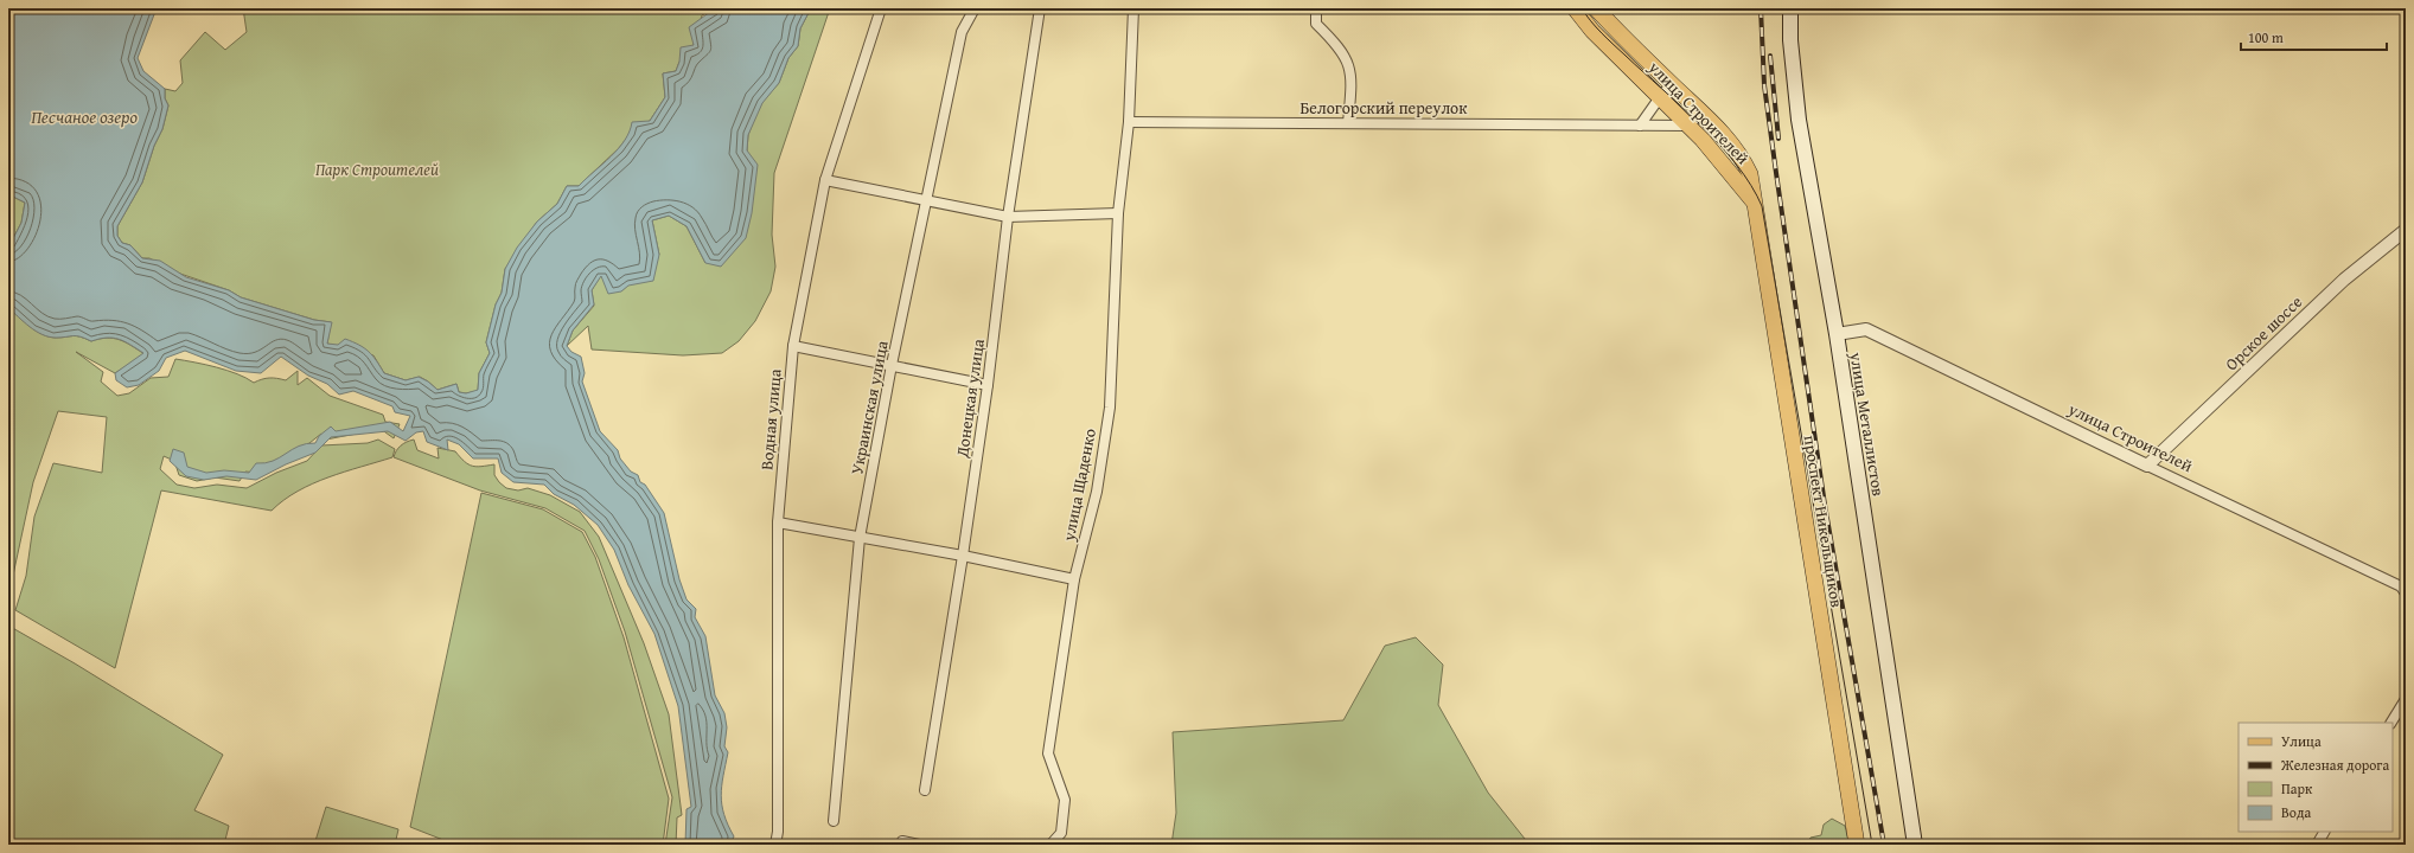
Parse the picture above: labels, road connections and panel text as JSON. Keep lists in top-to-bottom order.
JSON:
{
  "streets": {
    "main road": ["улица Строителей", "улица Металлистов", "проспект Никельщиков"],
    "street": [
      "Белогорский переулок",
      "Орское шоссе",
      "Донецкая улица",
      "Украинская улица",
      "Водная улица",
      "улица Щаденко"
    ]
  },
  "crossings": [
    ["Белогорский переулок", "улица Строителей"],
    ["Белогорский переулок", "улица Щаденко"],
    ["улица Строителей", "Орское шоссе"],
    ["улица Строителей", "улица Металлистов"],
    ["улица Строителей", "проспект Никельщиков"]
  ],
  "water": ["Песчаное озеро"],
  "parks": ["Парк Строителей"],
  "legend": [
    "Улица",
    "Железная дорога",
    "Парк",
    "Вода"
  ],
  "scale_bar": "100 m"
}
